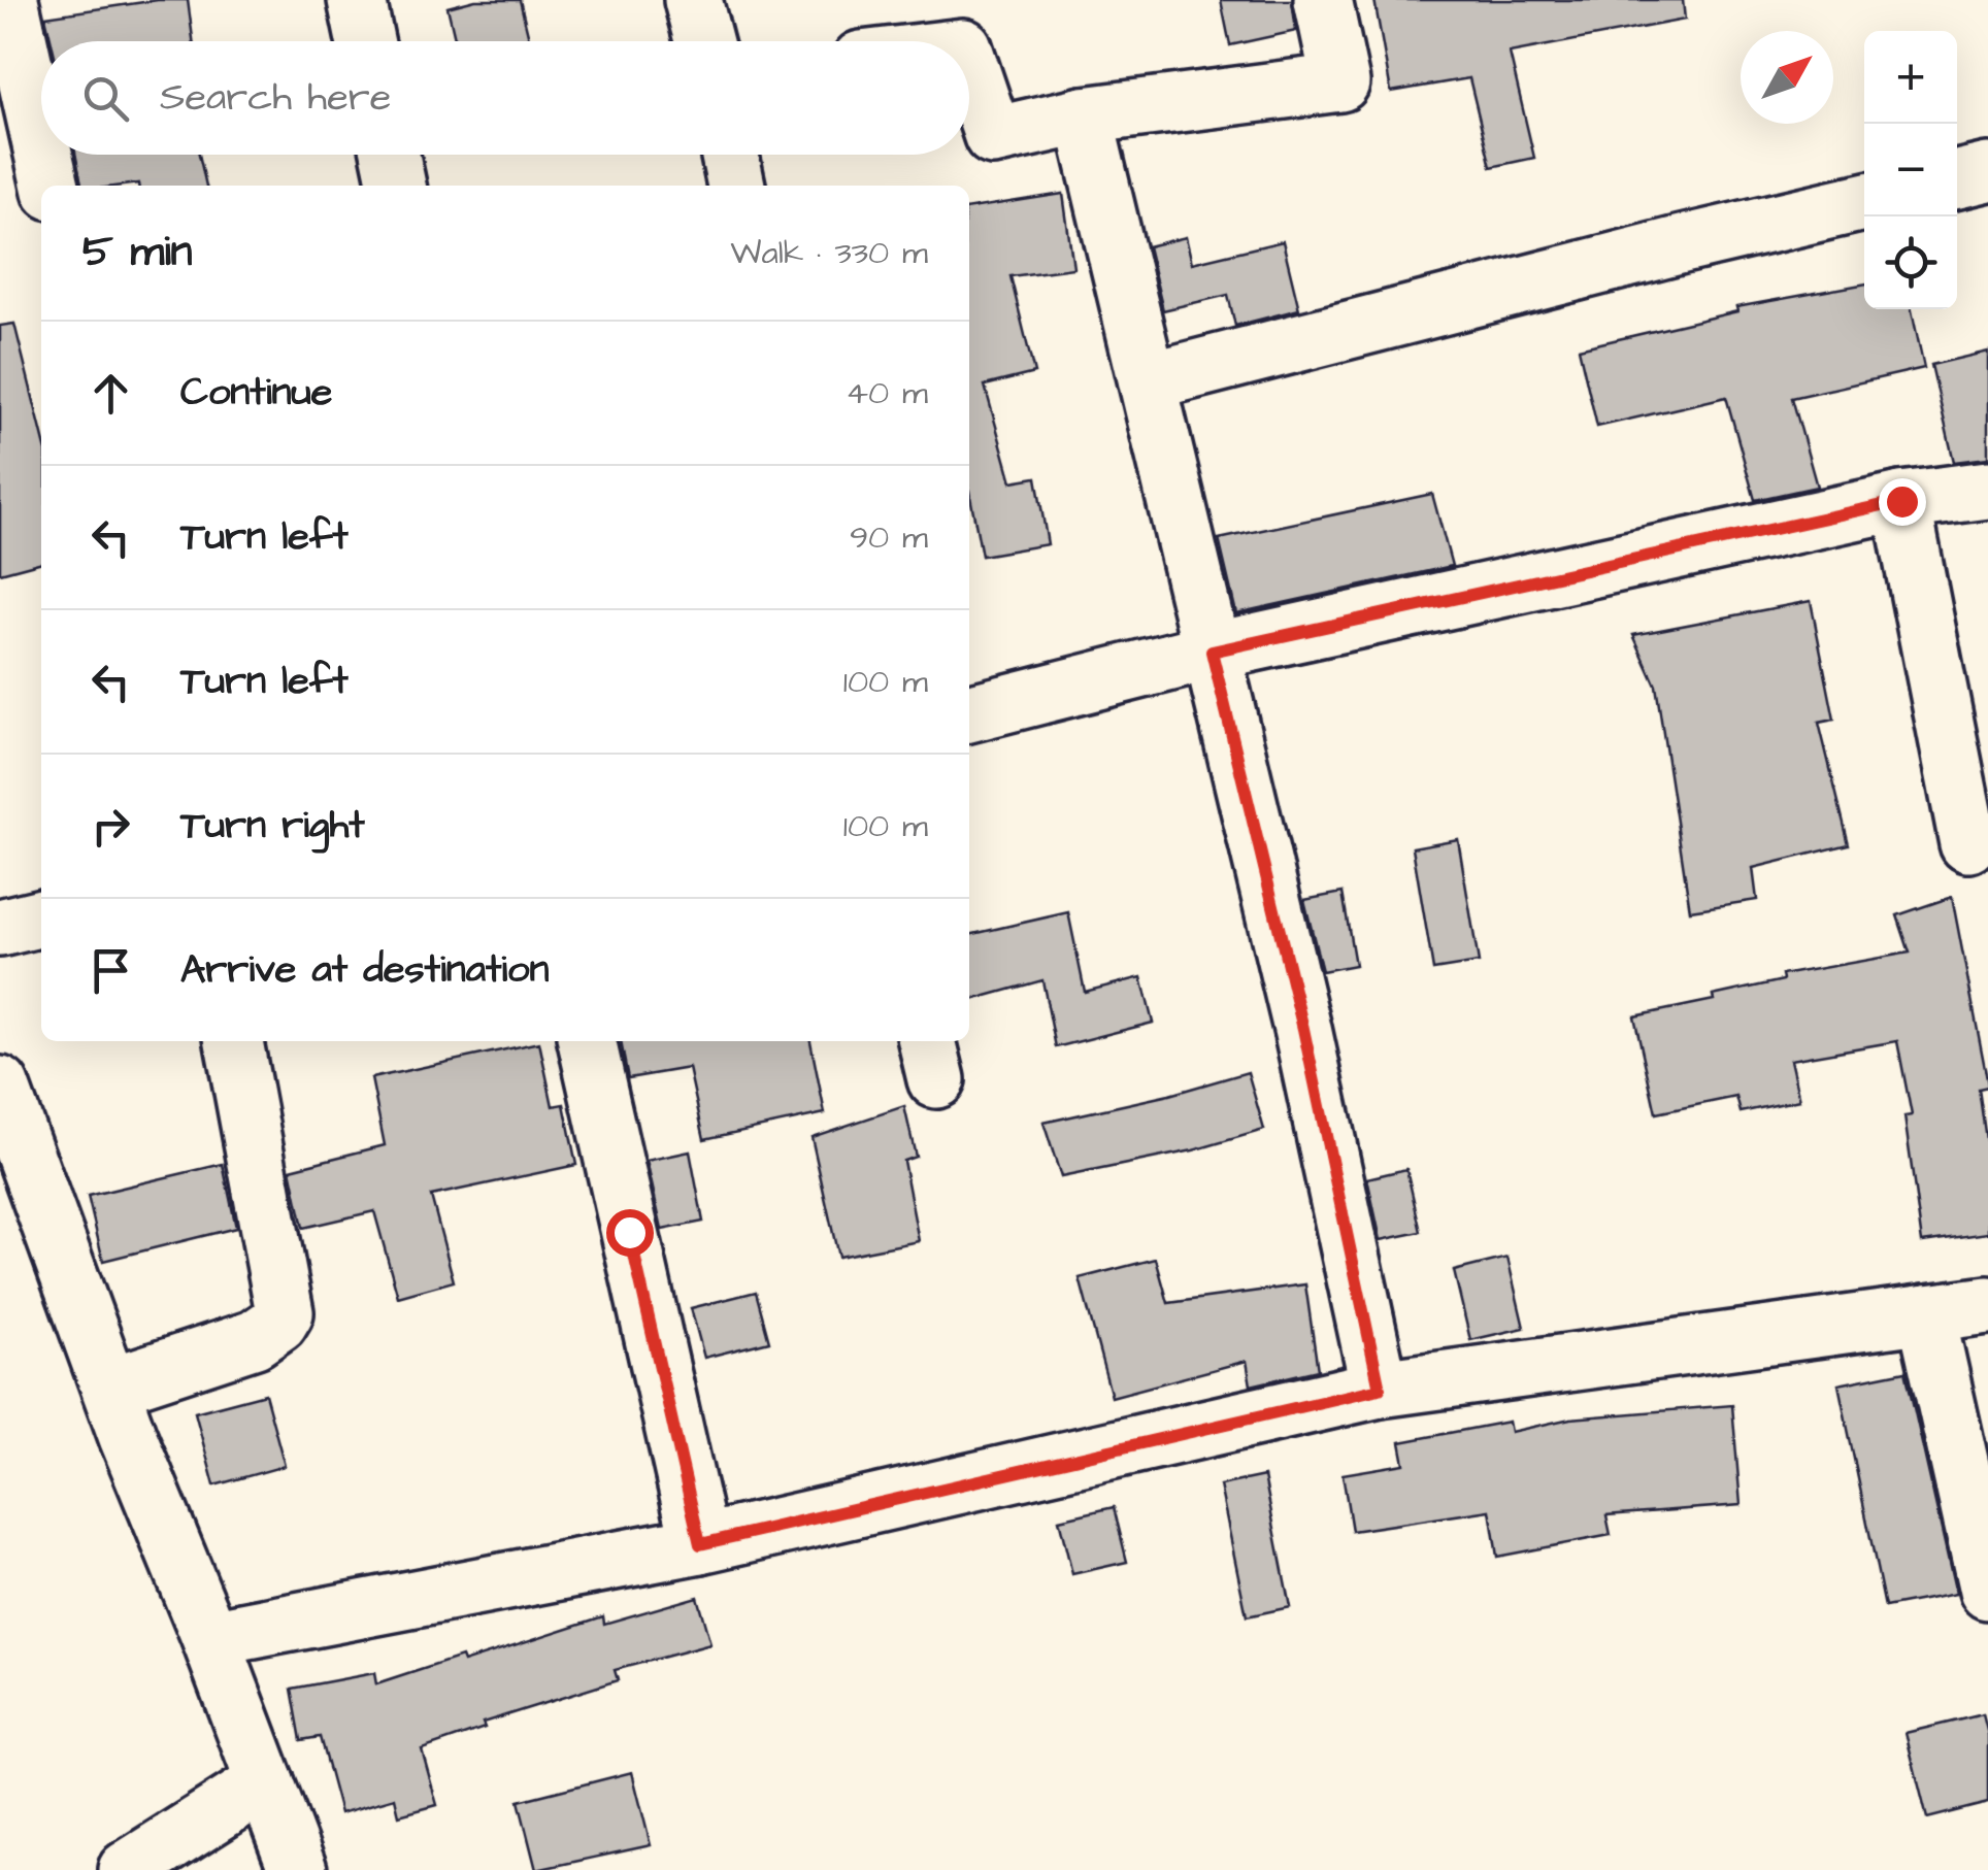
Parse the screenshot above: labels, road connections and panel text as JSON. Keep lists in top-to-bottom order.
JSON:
{
  "north": "top right",
  "page": {
    "map_buttons": ["+", "−"],
    "search": "Search here",
    "heading": ["5 min", "Walk · 330 m"],
    "list": [
      ["Continue", "40 m"],
      ["Turn left", "90 m"],
      ["Turn left", "100 m"],
      ["Turn right", "100 m"],
      "Arrive at destination"
    ]
  }
}
